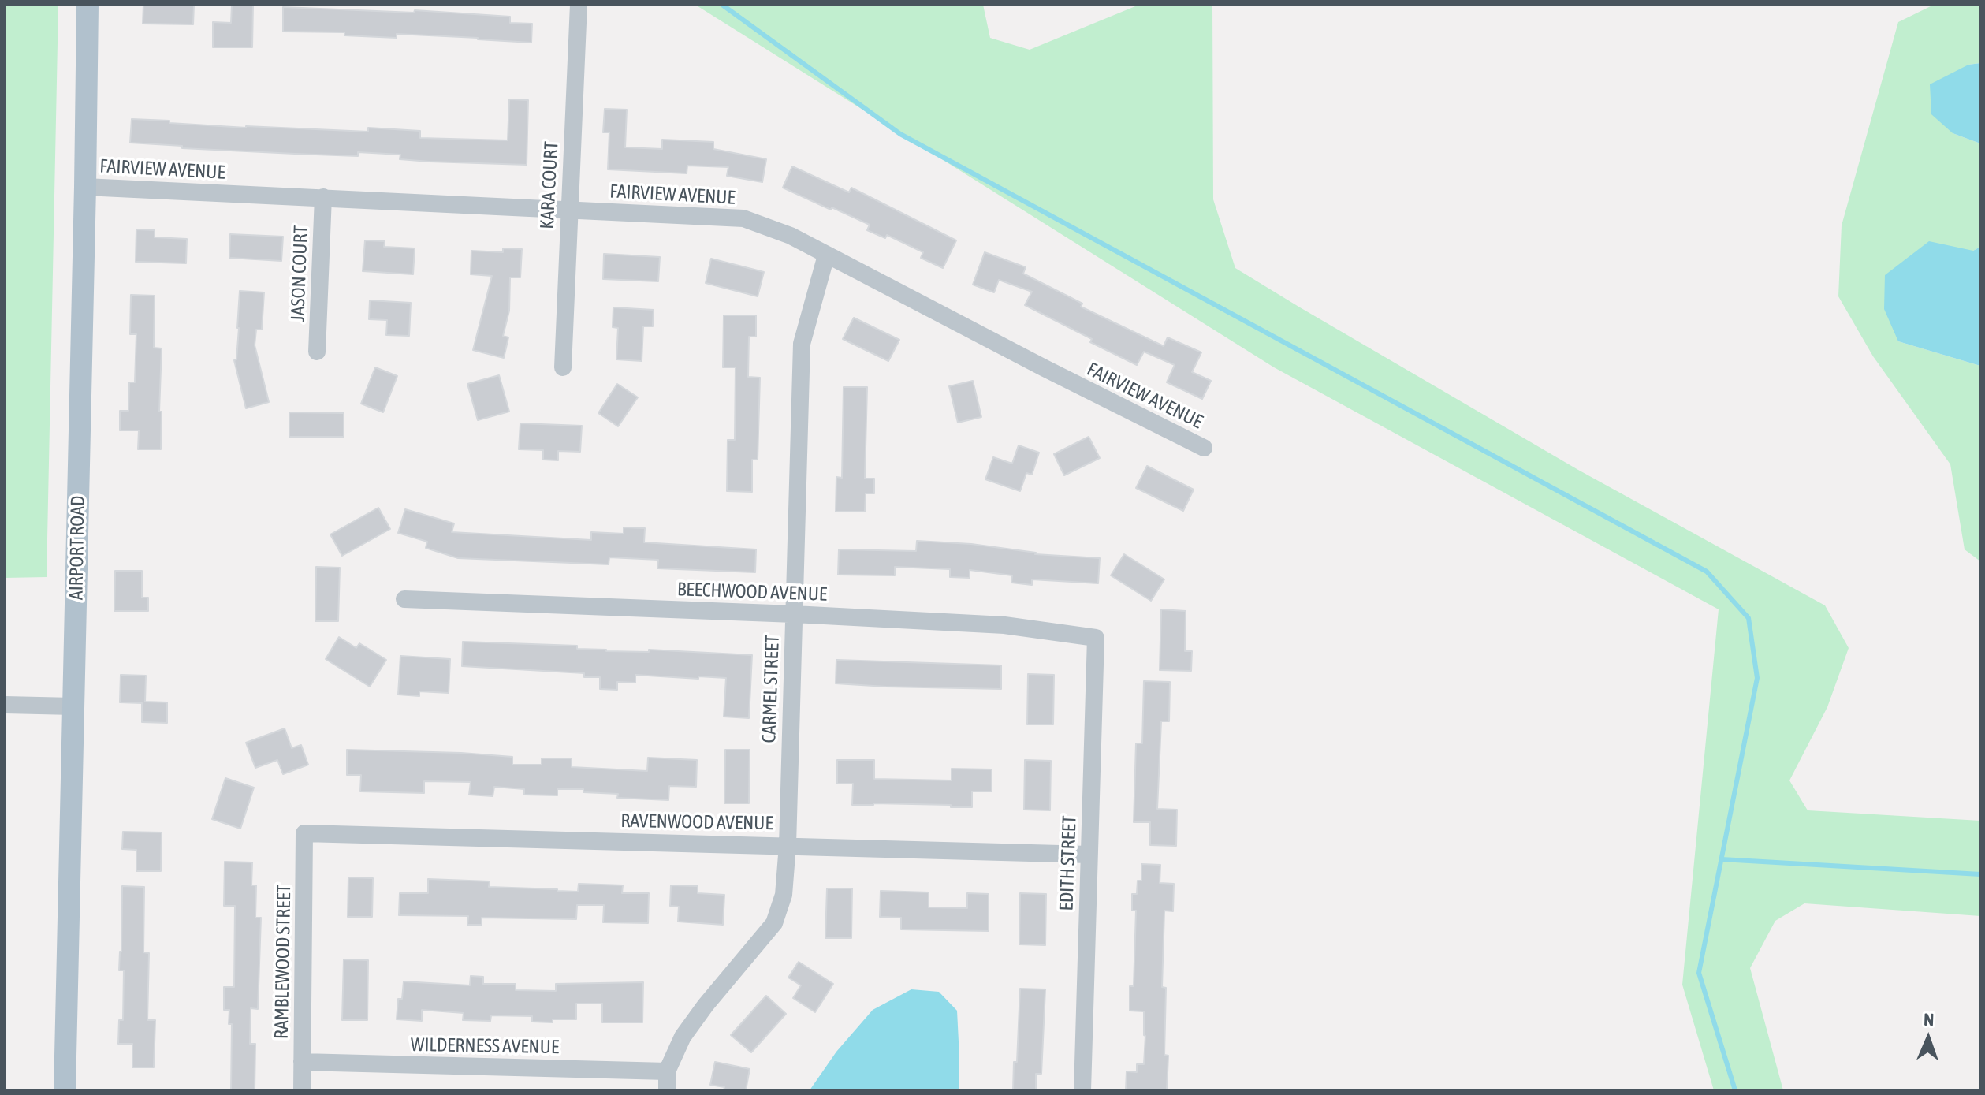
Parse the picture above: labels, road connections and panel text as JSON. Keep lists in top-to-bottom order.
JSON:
{
  "streets": {
    "main road": ["AIRPORT ROAD"],
    "street": [
      "FAIRVIEW AVENUE",
      "KARA COURT",
      "JASON COURT",
      "BEECHWOOD AVENUE",
      "CARMEL STREET",
      "RAVENWOOD AVENUE",
      "EDITH STREET",
      "RAMBLEWOOD STREET",
      "WILDERNESS AVENUE"
    ]
  },
  "crossings": [
    ["FAIRVIEW AVENUE", "KARA COURT"],
    ["FAIRVIEW AVENUE", "JASON COURT"],
    ["FAIRVIEW AVENUE", "AIRPORT ROAD"],
    ["FAIRVIEW AVENUE", "CARMEL STREET"],
    ["BEECHWOOD AVENUE", "CARMEL STREET"],
    ["BEECHWOOD AVENUE", "EDITH STREET"],
    ["CARMEL STREET", "RAVENWOOD AVENUE"],
    ["CARMEL STREET", "WILDERNESS AVENUE"],
    ["RAVENWOOD AVENUE", "EDITH STREET"],
    ["RAVENWOOD AVENUE", "RAMBLEWOOD STREET"],
    ["RAMBLEWOOD STREET", "WILDERNESS AVENUE"]
  ],
  "north": "top"
}
